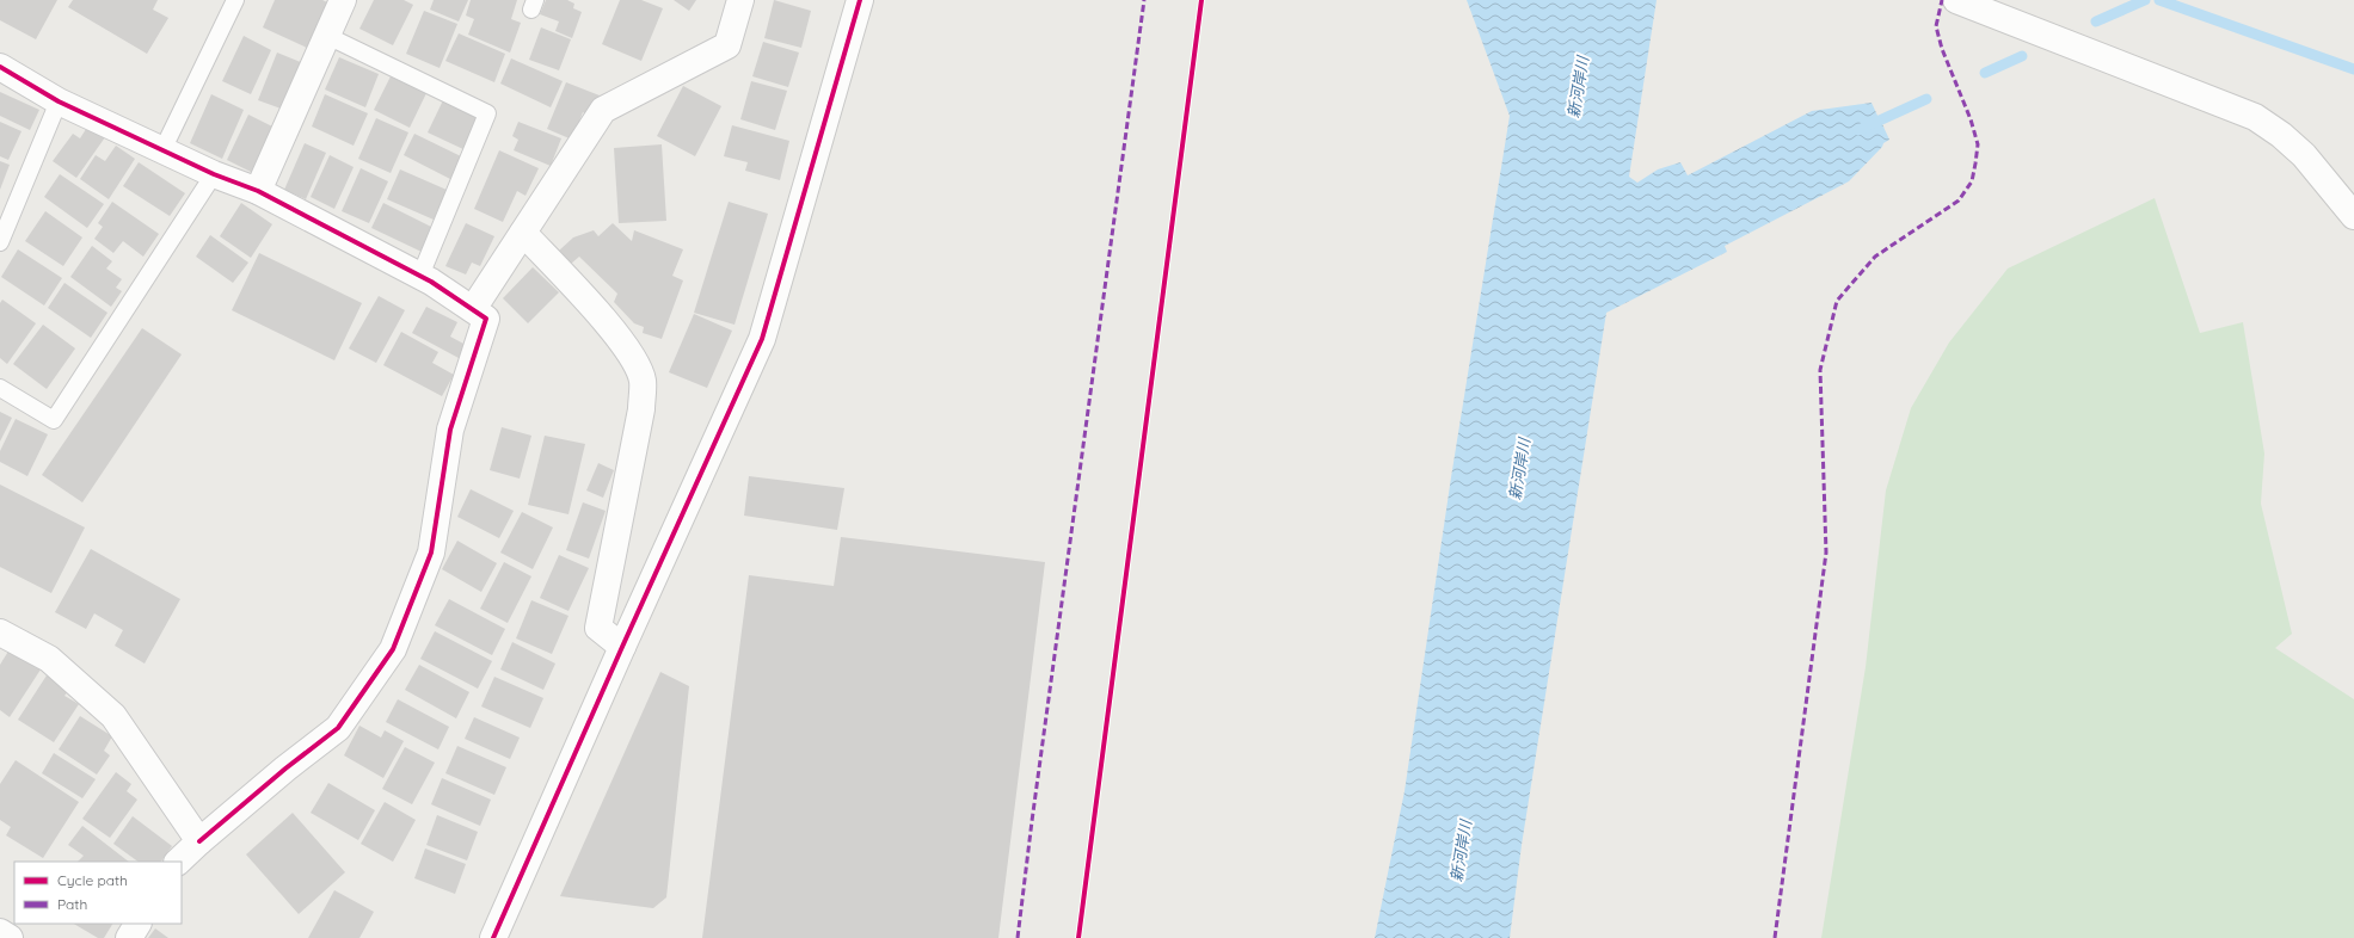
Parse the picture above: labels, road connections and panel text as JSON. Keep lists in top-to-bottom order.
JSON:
{
  "water": ["新河岸川"],
  "legend": ["Cycle path", "Path"]
}
